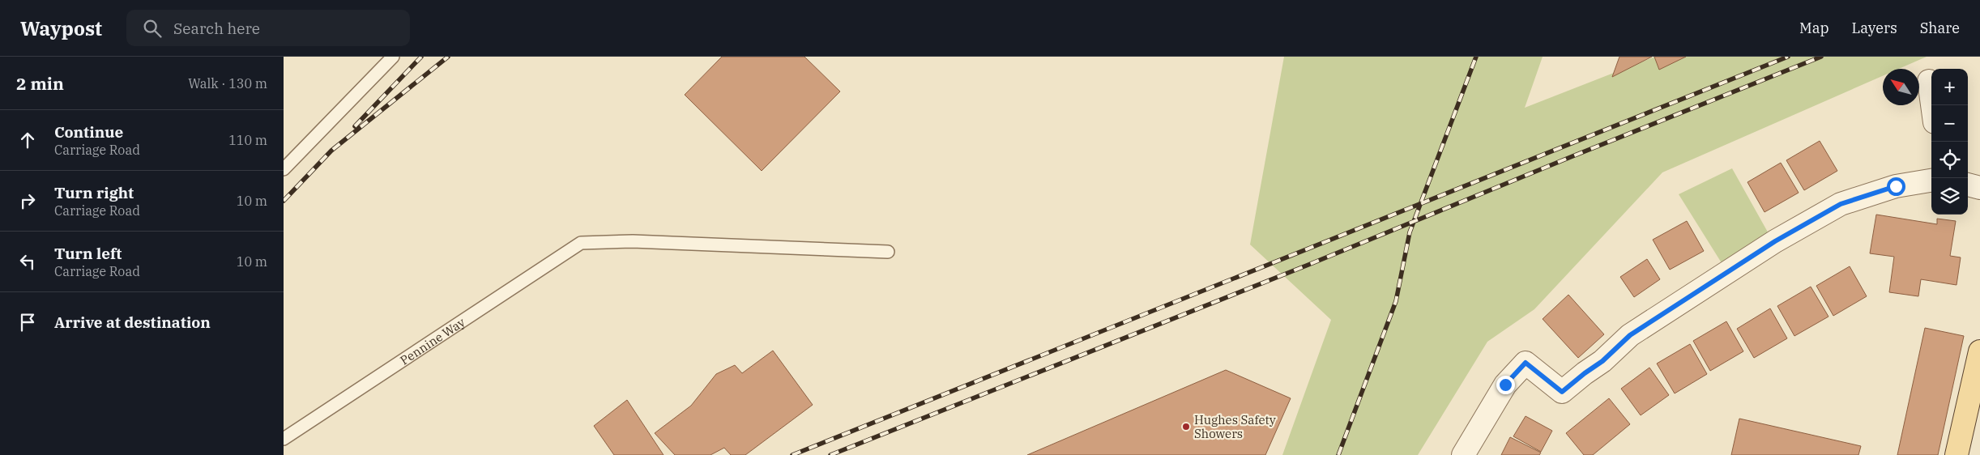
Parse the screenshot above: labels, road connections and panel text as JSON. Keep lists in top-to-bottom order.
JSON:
{
  "streets": {
    "lane": ["Pennine Way"]
  },
  "places": ["Hughes Safety Showers"],
  "north": "top left",
  "page": {
    "header": "Waypost",
    "search": "Search here",
    "nav": ["Map", "Layers", "Share"],
    "heading": ["2 min", "Walk · 130 m"],
    "map_buttons": ["+", "−"],
    "list": [
      ["Continue", "Carriage Road", "110 m"],
      ["Turn right", "Carriage Road", "10 m"],
      ["Turn left", "Carriage Road", "10 m"],
      "Arrive at destination"
    ]
  }
}
